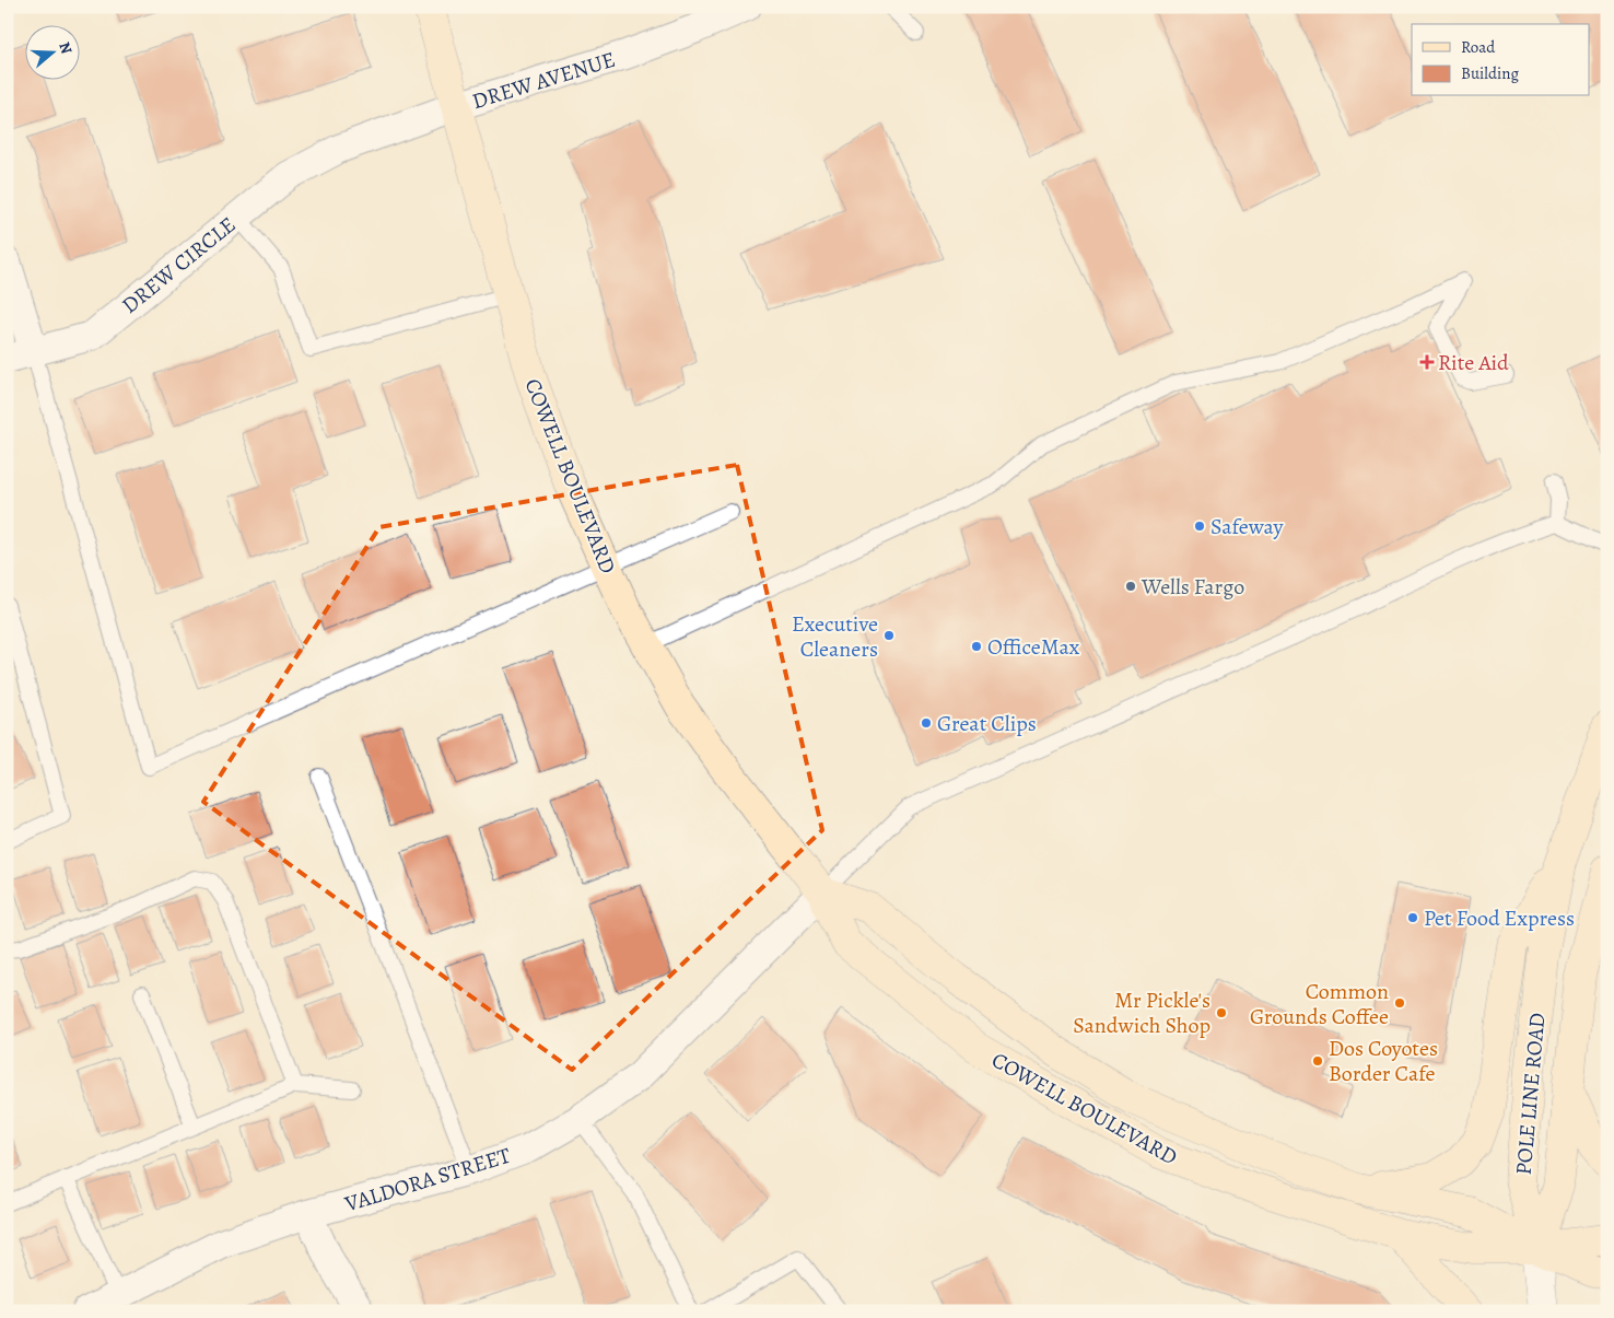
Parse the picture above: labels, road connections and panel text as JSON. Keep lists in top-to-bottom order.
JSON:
{
  "streets": {
    "main road": ["COWELL BOULEVARD", "POLE LINE ROAD"],
    "street": ["DREW AVENUE", "DREW CIRCLE", "VALDORA STREET"]
  },
  "crossings": [
    ["DREW AVENUE", "DREW CIRCLE"],
    ["DREW AVENUE", "COWELL BOULEVARD"],
    ["COWELL BOULEVARD", "POLE LINE ROAD"],
    ["COWELL BOULEVARD", "VALDORA STREET"]
  ],
  "places": {
    "health": ["Rite Aid"],
    "other": [
      "Safeway",
      "Wells Fargo",
      "Executive Cleaners",
      "OfficeMax",
      "Great Clips",
      "Pet Food Express",
      "Common Grounds Coffee",
      "Mr Pickle's Sandwich Shop",
      "Dos Coyotes Border Cafe"
    ]
  },
  "legend": ["Road", "Building"],
  "north": "right"
}
